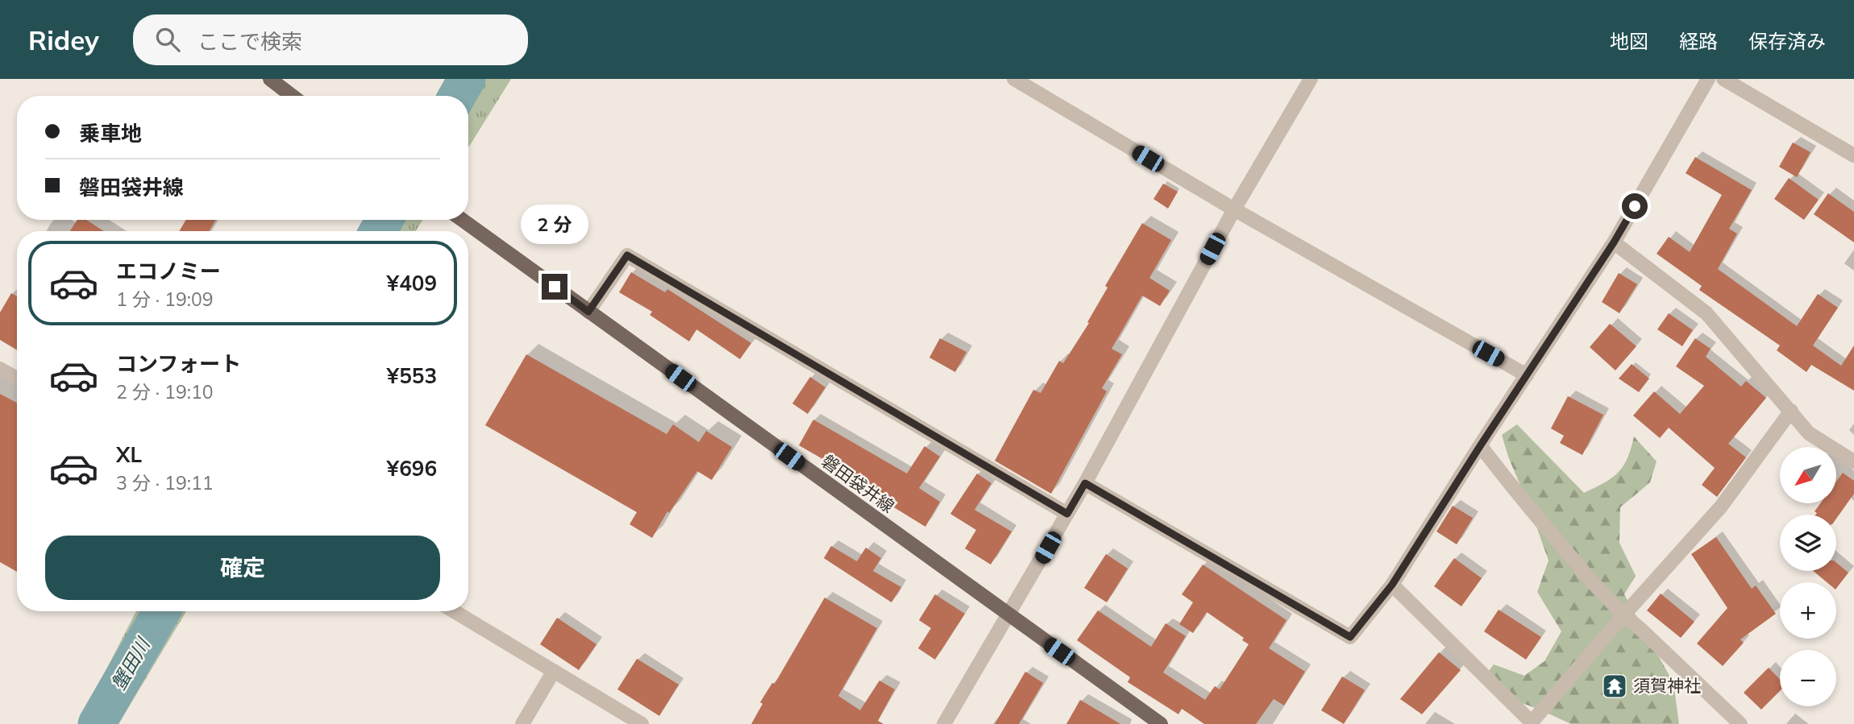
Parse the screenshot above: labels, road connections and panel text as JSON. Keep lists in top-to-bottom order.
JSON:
{
  "streets": {
    "main road": ["磐田袋井線"]
  },
  "water": ["蟹田川"],
  "places": {
    "temple": ["須賀神社"]
  },
  "north": "bottom left",
  "page": {
    "header": "Ridey",
    "search": "ここで検索",
    "nav": ["地図", "経路", "保存済み"],
    "banner": ["乗車地", "磐田袋井線"],
    "bubble": "2 分",
    "list": [
      {
        "name": "エコノミー",
        "note": "1 分 · 19:09",
        "value": "¥409"
      },
      {
        "name": "コンフォート",
        "note": "2 分 · 19:10",
        "value": "¥553"
      },
      {
        "name": "XL",
        "note": "3 分 · 19:11",
        "value": "¥696"
      }
    ],
    "map_buttons": ["+", "−"],
    "buttons": "確定"
  }
}
